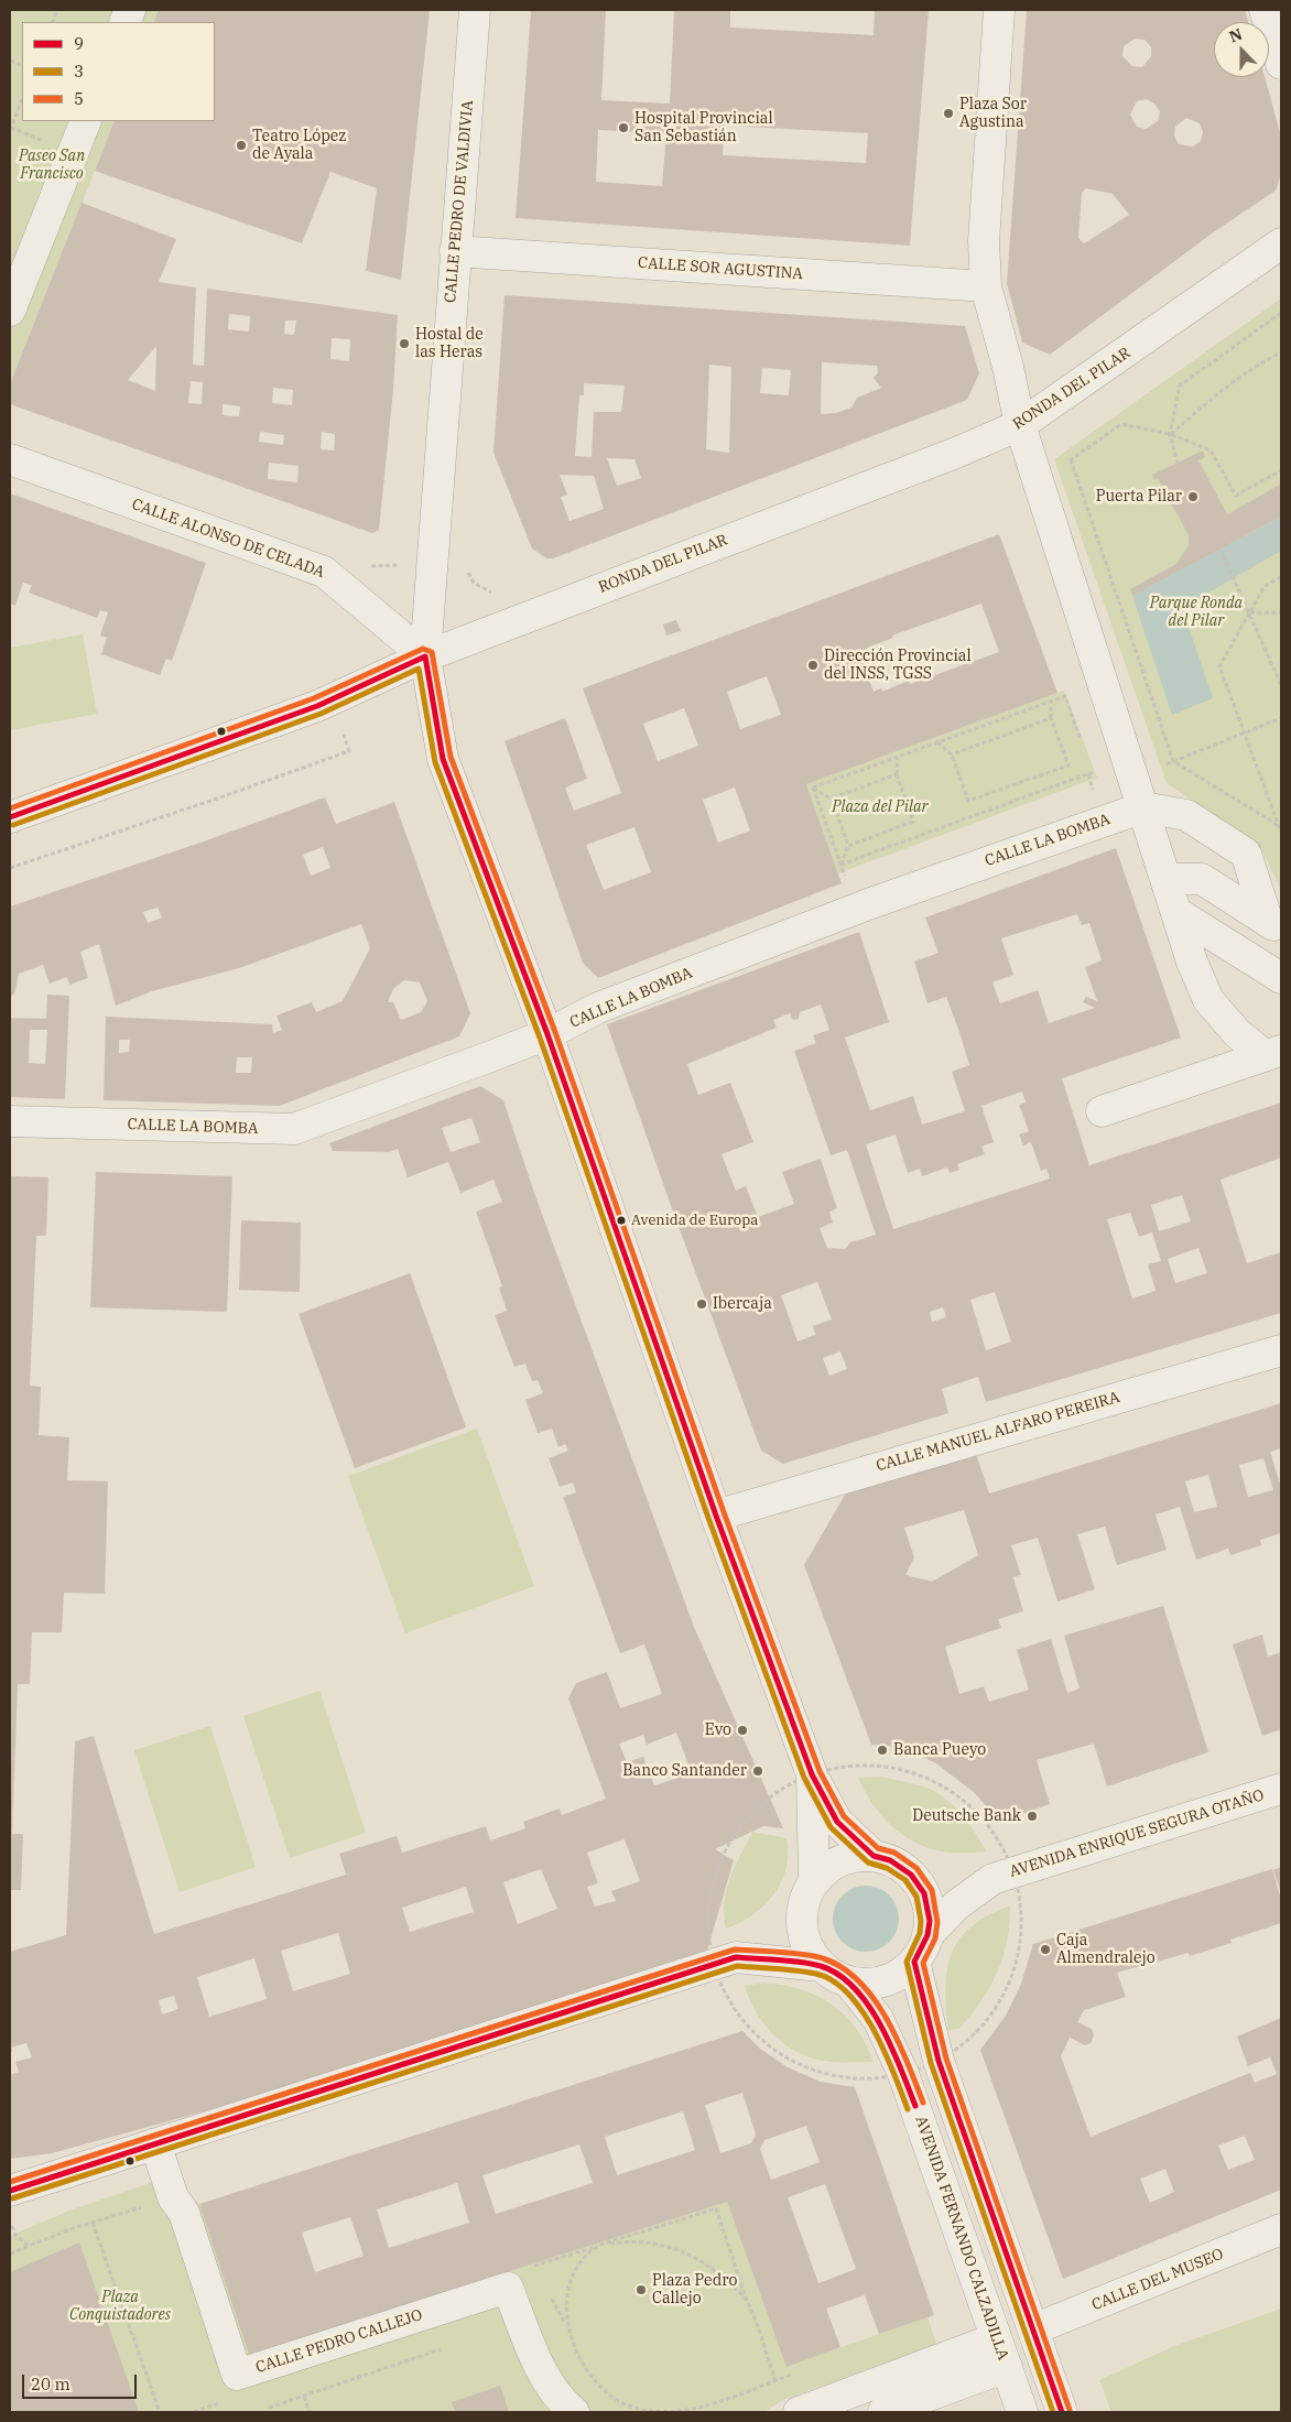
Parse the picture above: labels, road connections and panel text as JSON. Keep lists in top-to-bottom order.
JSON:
{
  "streets": {
    "street": [
      "CALLE PEDRO DE VALDIVIA",
      "CALLE SOR AGUSTINA",
      "RONDA DEL PILAR",
      "CALLE ALONSO DE CELADA",
      "CALLE LA BOMBA",
      "CALLE MANUEL ALFARO PEREIRA",
      "AVENIDA ENRIQUE SEGURA OTAÑO",
      "AVENIDA FERNANDO CALZADILLA",
      "CALLE DEL MUSEO",
      "CALLE PEDRO CALLEJO"
    ]
  },
  "crossings": [
    ["CALLE PEDRO DE VALDIVIA", "CALLE SOR AGUSTINA"],
    ["CALLE PEDRO DE VALDIVIA", "RONDA DEL PILAR"],
    ["CALLE PEDRO DE VALDIVIA", "CALLE ALONSO DE CELADA"],
    ["RONDA DEL PILAR", "CALLE ALONSO DE CELADA"],
    ["AVENIDA ENRIQUE SEGURA OTAÑO", "AVENIDA FERNANDO CALZADILLA"]
  ],
  "parks": [
    "Paseo San Francisco",
    "Parque Ronda del Pilar",
    "Plaza del Pilar",
    "Plaza Conquistadores"
  ],
  "places": [
    "Plaza Sor Agustina",
    "Hospital Provincial San Sebastián",
    "Teatro López de Ayala",
    "Hostal de las Heras",
    "Puerta Pilar",
    "Dirección Provincial del INSS, TGSS",
    "Avenida de Europa",
    "Ibercaja",
    "Evo",
    "Banca Pueyo",
    "Banco Santander",
    "Deutsche Bank",
    "Caja Almendralejo",
    "Plaza Pedro Callejo"
  ],
  "lines": ["transit line 5", "transit line 9", "transit line 3"],
  "legend": ["9", "3", "5"],
  "scale_bar": "20 m",
  "north": "top"
}
